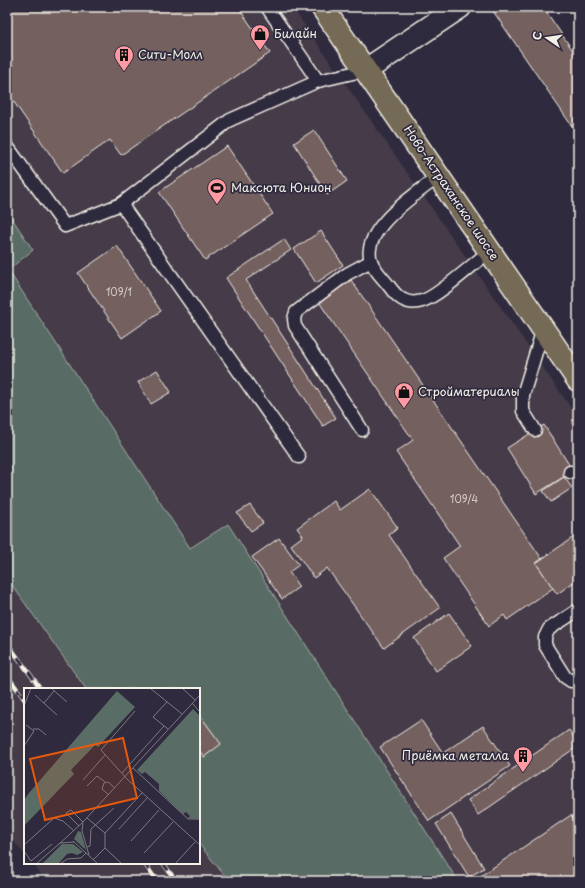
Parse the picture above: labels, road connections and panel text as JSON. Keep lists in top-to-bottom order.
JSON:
{
  "streets": {
    "main road": ["Ново-Астраханское шоссе"]
  },
  "places": {
    "shop": ["Билайн", "Стройматериалы"],
    "building": ["Сити-Молл", "Приёмка металла"],
    "sports": ["Максюта Юнион"]
  },
  "house_numbers": ["109/1", "109/4"],
  "north": "left"
}
